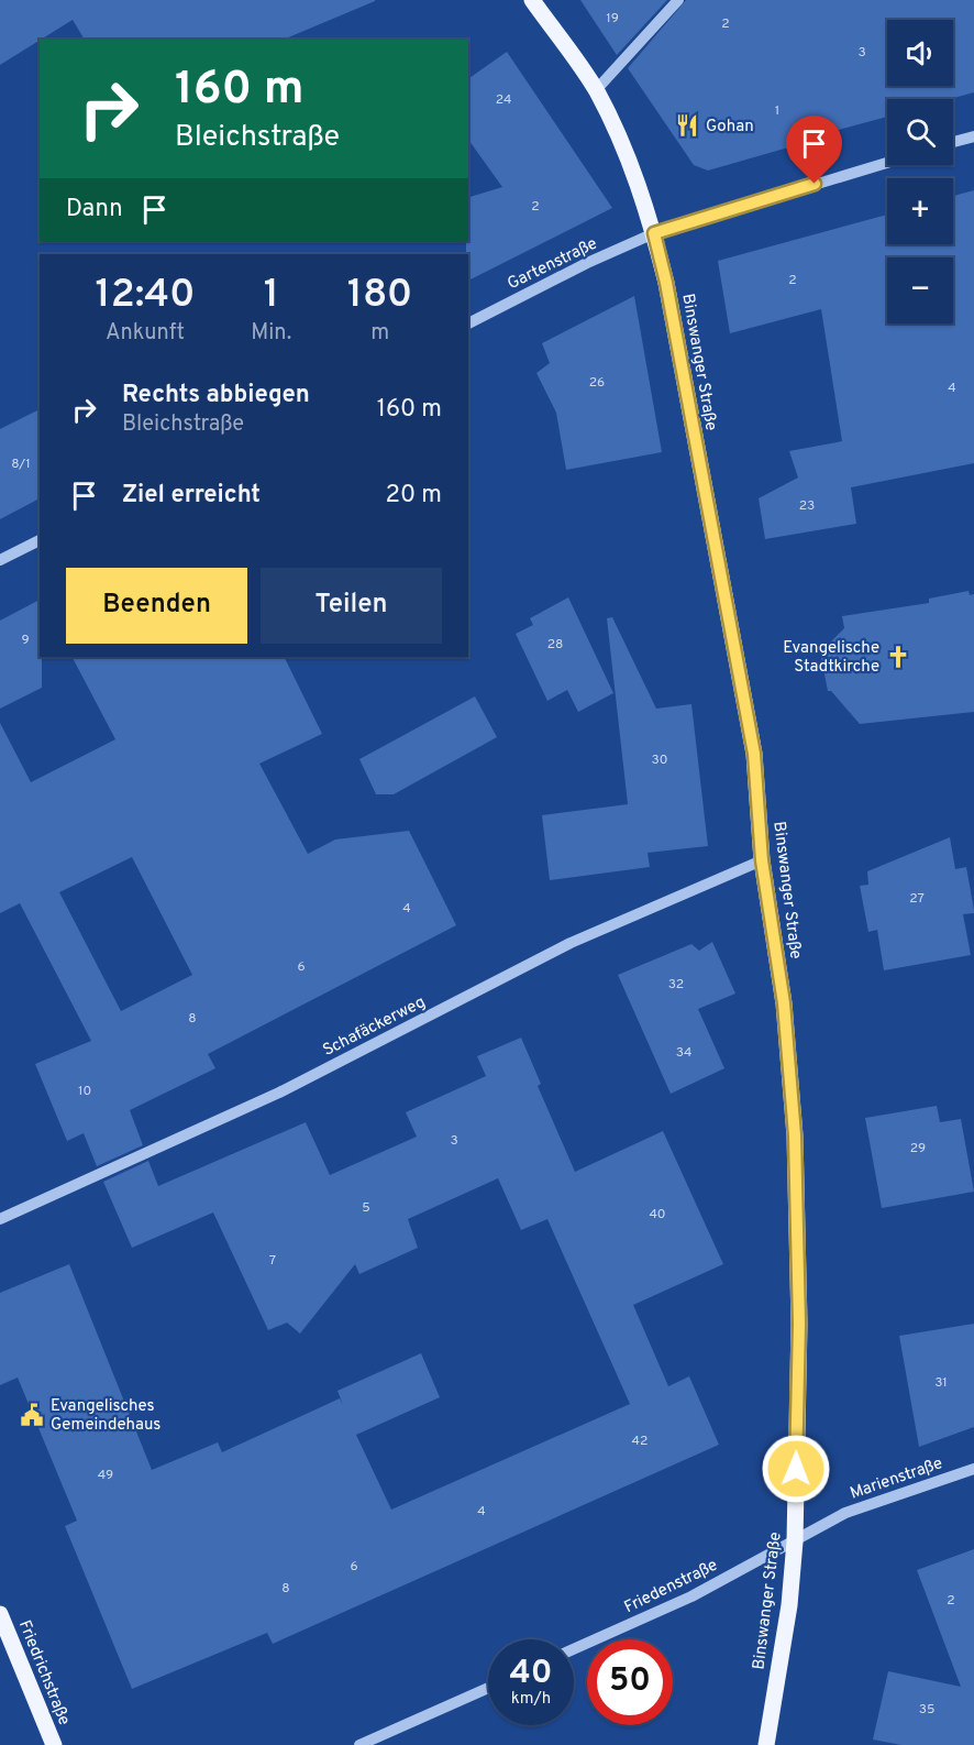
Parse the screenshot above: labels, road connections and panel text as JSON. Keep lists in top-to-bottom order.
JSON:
{
  "streets": {
    "main road": ["Binswanger Straße", "Friedrichstraße"],
    "street": [
      "Gartenstraße",
      "Schafäckerweg",
      "Marienstraße",
      "Friedenstraße"
    ]
  },
  "crossings": [
    ["Gartenstraße", "Binswanger Straße"],
    ["Binswanger Straße", "Schafäckerweg"],
    ["Binswanger Straße", "Marienstraße"],
    ["Binswanger Straße", "Friedenstraße"],
    ["Marienstraße", "Friedenstraße"]
  ],
  "places": {
    "restaurant": ["Gohan"],
    "church": ["Evangelische Stadtkirche"],
    "public building": ["Evangelisches Gemeindehaus"]
  },
  "house_numbers": [
    "19",
    "2",
    "3",
    "24",
    "1",
    "2",
    "2",
    "26",
    "4",
    "8/1",
    "23",
    "9",
    "28",
    "30",
    "27",
    "4",
    "6",
    "32",
    "8",
    "34",
    "10",
    "3",
    "29",
    "5",
    "40",
    "7",
    "31",
    "42",
    "49",
    "4",
    "6",
    "8",
    "2",
    "35"
  ],
  "page": {
    "map_buttons": ["+", "−"],
    "turn": ["160 m", "Bleichstraße"],
    "then": "Dann",
    "eta": [
      "12:40",
      "Ankunft",
      "1",
      "Min.",
      "180",
      "m"
    ],
    "list": [
      {
        "name": "Rechts abbiegen",
        "note": "Bleichstraße",
        "value": "160 m"
      },
      {
        "name": "Ziel erreicht",
        "value": "20 m"
      }
    ],
    "buttons": ["Beenden", "Teilen"],
    "speed": "40 km/h",
    "limit": "50"
  }
}
